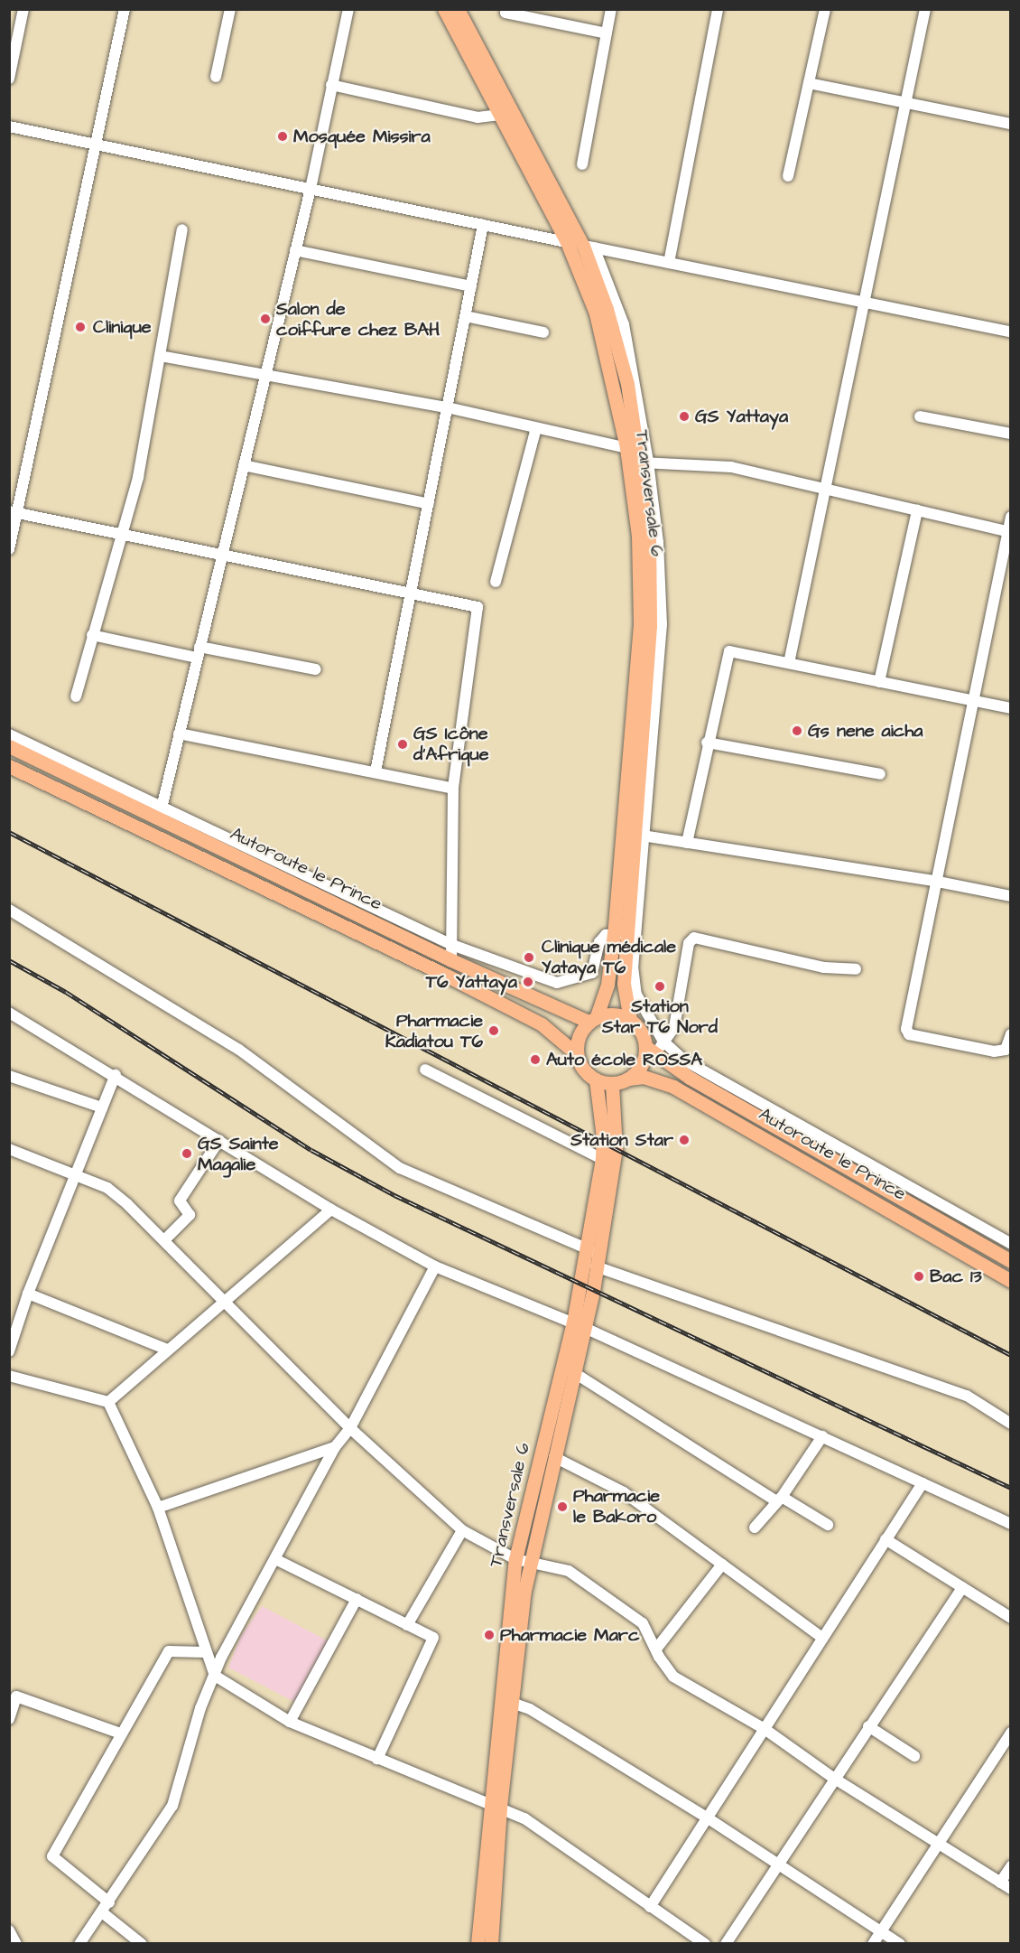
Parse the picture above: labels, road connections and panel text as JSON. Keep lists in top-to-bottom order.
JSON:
{
  "streets": {
    "main road": ["Transversale 6", "Autoroute le Prince"]
  },
  "crossings": [
    ["Transversale 6", "Autoroute le Prince"]
  ],
  "places": [
    "Mosquée Missira",
    "Salon de coiffure chez BAH",
    "Clinique",
    "GS Yattaya",
    "Gs nene aicha",
    "GS Icône d'Afrique",
    "Clinique médicale Yataya T6",
    "T6 Yattaya",
    "Station Star T6 Nord",
    "Pharmacie Kadiatou T6",
    "Auto école ROSSA",
    "Station Star",
    "GS Sainte Magalie",
    "Bac 13",
    "Pharmacie le Bakoro",
    "Pharmacie Marc"
  ]
}
